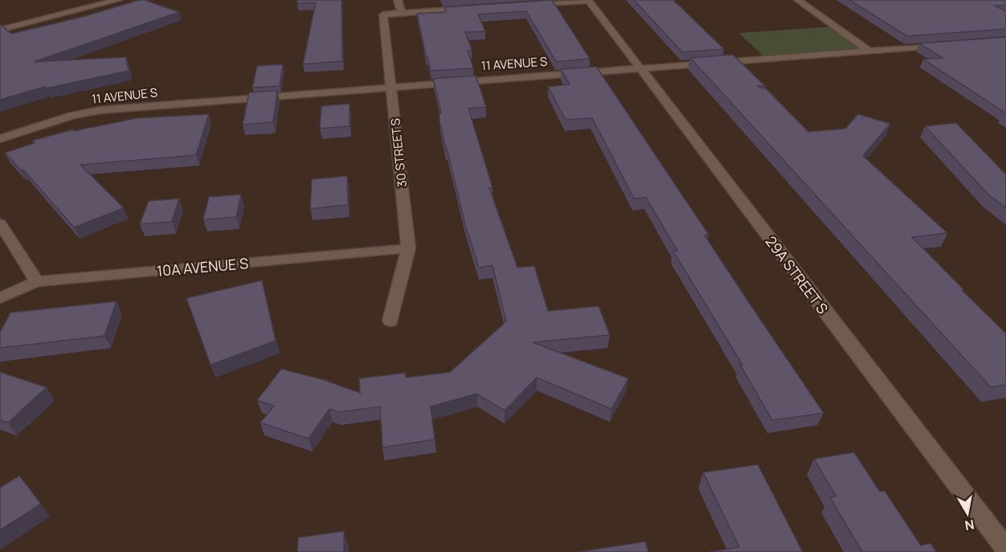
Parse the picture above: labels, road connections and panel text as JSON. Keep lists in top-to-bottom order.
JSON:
{
  "streets": {
    "street": [
      "11 AVENUE S",
      "30 STREET S",
      "10A AVENUE S",
      "29A STREET S"
    ]
  },
  "crossings": [
    ["11 AVENUE S", "30 STREET S"],
    ["11 AVENUE S", "29A STREET S"],
    ["30 STREET S", "10A AVENUE S"]
  ],
  "north": "bottom"
}
